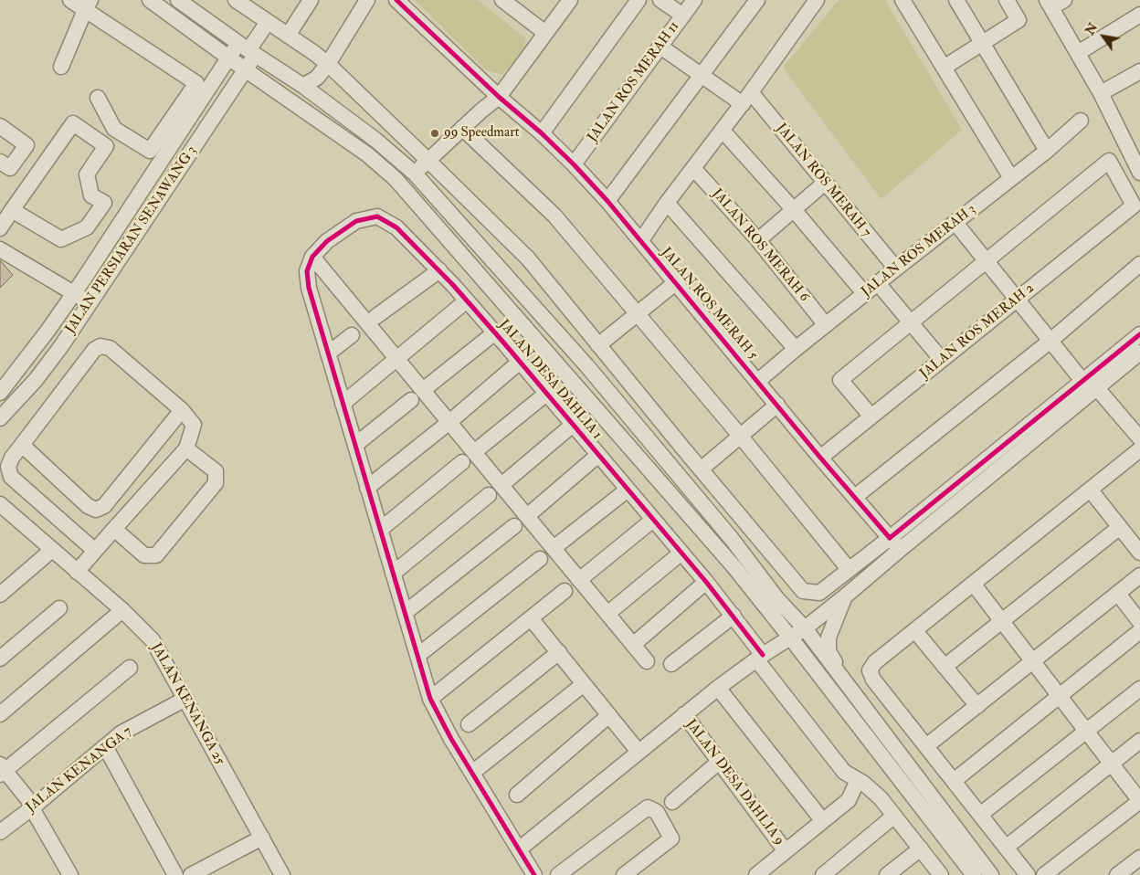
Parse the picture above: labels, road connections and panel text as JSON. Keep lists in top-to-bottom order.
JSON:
{
  "streets": {
    "street": [
      "JALAN ROS MERAH 11",
      "JALAN ROS MERAH 7",
      "JALAN PERSIARAN SENAWANG 3",
      "JALAN ROS MERAH 6",
      "JALAN ROS MERAH 3",
      "JALAN ROS MERAH 5",
      "JALAN ROS MERAH 2",
      "JALAN DESA DAHLIA 1",
      "JALAN KENANGA 25",
      "JALAN KENANGA 7",
      "JALAN DESA DAHLIA 9"
    ]
  },
  "crossings": [
    ["JALAN ROS MERAH 11", "JALAN ROS MERAH 7"],
    ["JALAN ROS MERAH 11", "JALAN ROS MERAH 5"],
    ["JALAN ROS MERAH 7", "JALAN ROS MERAH 3"],
    ["JALAN ROS MERAH 6", "JALAN ROS MERAH 3"],
    ["JALAN ROS MERAH 3", "JALAN ROS MERAH 5"],
    ["JALAN ROS MERAH 5", "JALAN ROS MERAH 2"],
    ["JALAN KENANGA 25", "JALAN KENANGA 7"]
  ],
  "places": ["99 Speedmart"],
  "north": "top left"
}
